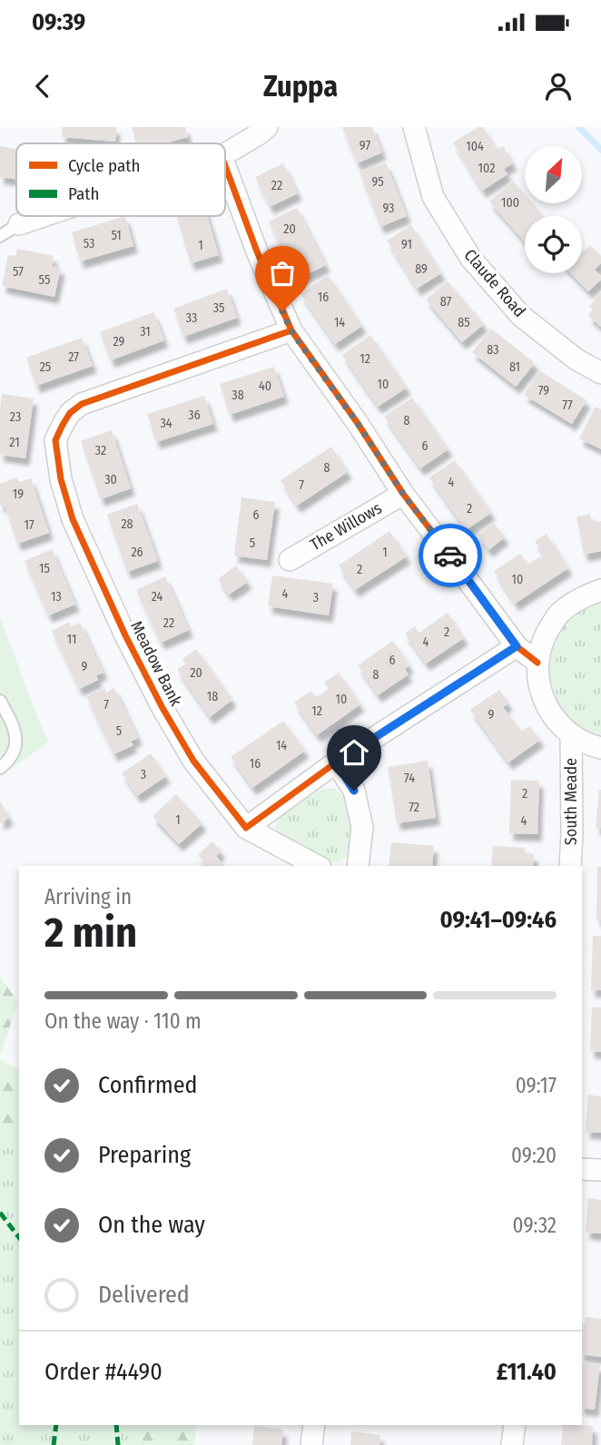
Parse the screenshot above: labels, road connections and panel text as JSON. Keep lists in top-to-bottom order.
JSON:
{
  "streets": {
    "street": [
      "Claude Road",
      "The Willows",
      "Meadow Bank",
      "South Meade"
    ]
  },
  "house_numbers": [
    "97",
    "104",
    "102",
    "95",
    "22",
    "100",
    "93",
    "20",
    "51",
    "53",
    "91",
    "1",
    "89",
    "57",
    "55",
    "16",
    "87",
    "35",
    "33",
    "14",
    "85",
    "31",
    "29",
    "83",
    "27",
    "12",
    "25",
    "81",
    "10",
    "40",
    "79",
    "38",
    "77",
    "36",
    "23",
    "8",
    "34",
    "21",
    "6",
    "32",
    "8",
    "30",
    "4",
    "7",
    "19",
    "2",
    "6",
    "28",
    "17",
    "5",
    "26",
    "1",
    "15",
    "2",
    "10",
    "4",
    "13",
    "24",
    "3",
    "22",
    "2",
    "11",
    "4",
    "6",
    "9",
    "20",
    "8",
    "18",
    "10",
    "7",
    "12",
    "9",
    "5",
    "14",
    "16",
    "3",
    "74",
    "2",
    "72",
    "1",
    "4"
  ],
  "legend": ["Cycle path", "Path"],
  "north": "top right",
  "page": {
    "status": "09:39",
    "header": "Zuppa",
    "heading": ["2 min", "Arriving in", "09:41–09:46"],
    "panel": ["Order #4490", "£11.40"],
    "bar": "On the way · 110 m",
    "list": [
      ["Confirmed", "09:17"],
      ["Preparing", "09:20"],
      ["On the way", "09:32"],
      "Delivered"
    ]
  }
}
